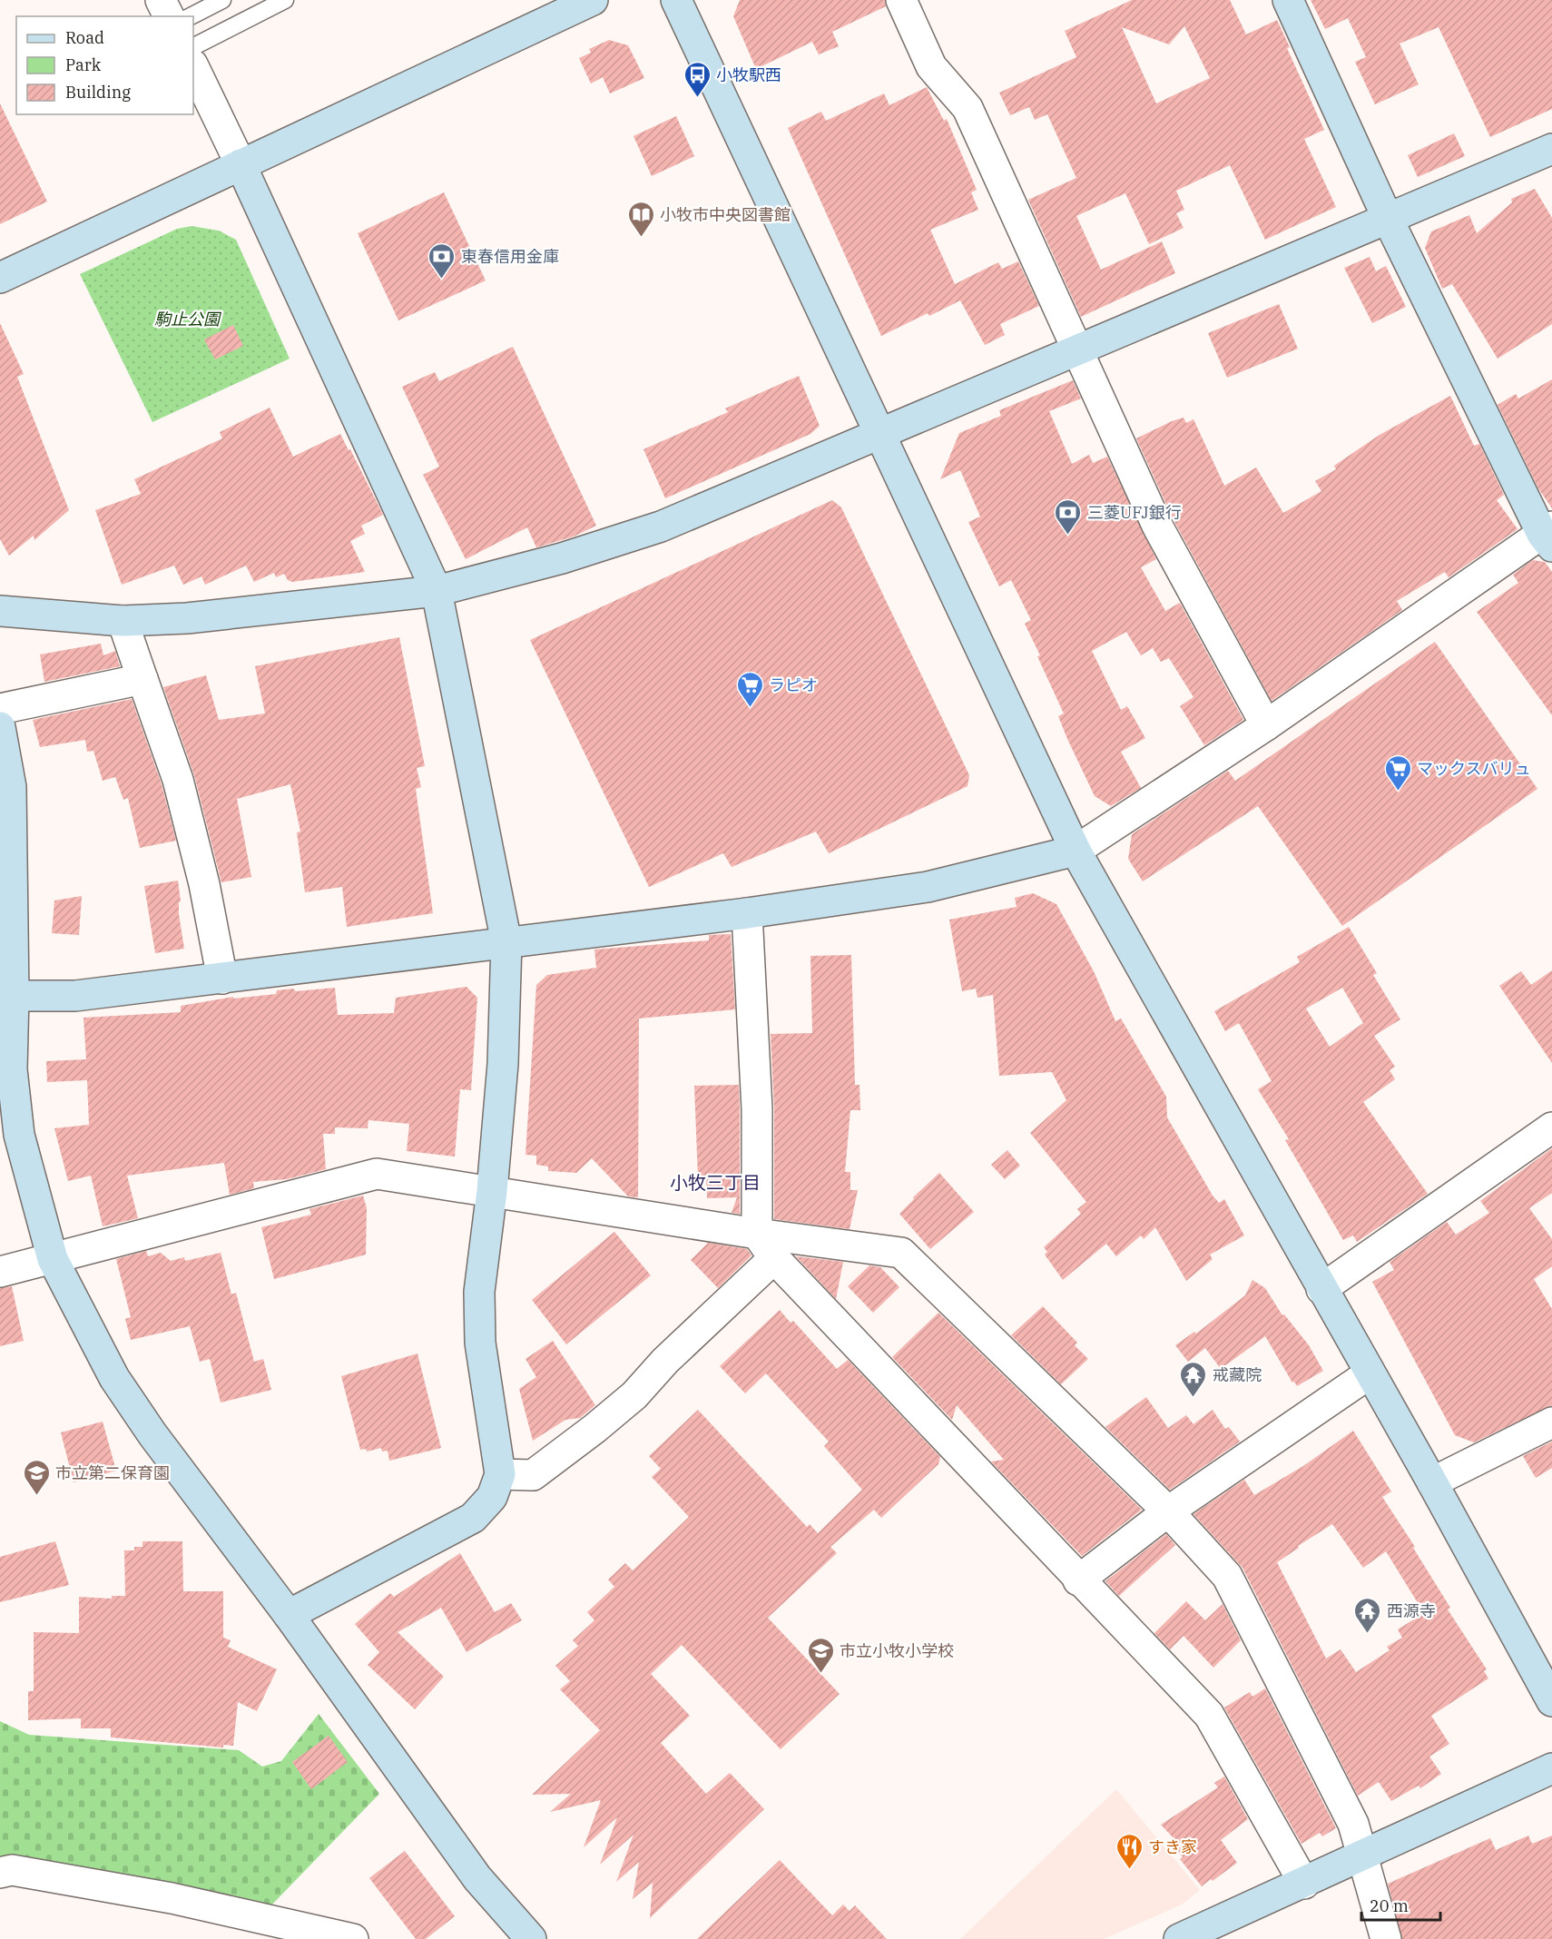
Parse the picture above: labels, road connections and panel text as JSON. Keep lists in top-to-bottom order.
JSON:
{
  "districts": ["小牧三丁目"],
  "parks": ["駒止公園"],
  "places": {
    "bus stop": ["小牧駅西"],
    "library": ["小牧市中央図書館"],
    "bank": ["東春信用金庫", "三菱UFJ銀行"],
    "supermarket": ["ラピオ", "マックスバリュ"],
    "temple": ["戒藏院", "西源寺"],
    "school or university": ["市立第二保育園", "市立小牧小学校"],
    "restaurant": ["すき家"]
  },
  "legend": ["Road", "Park", "Building"],
  "scale_bar": "20 m"
}
